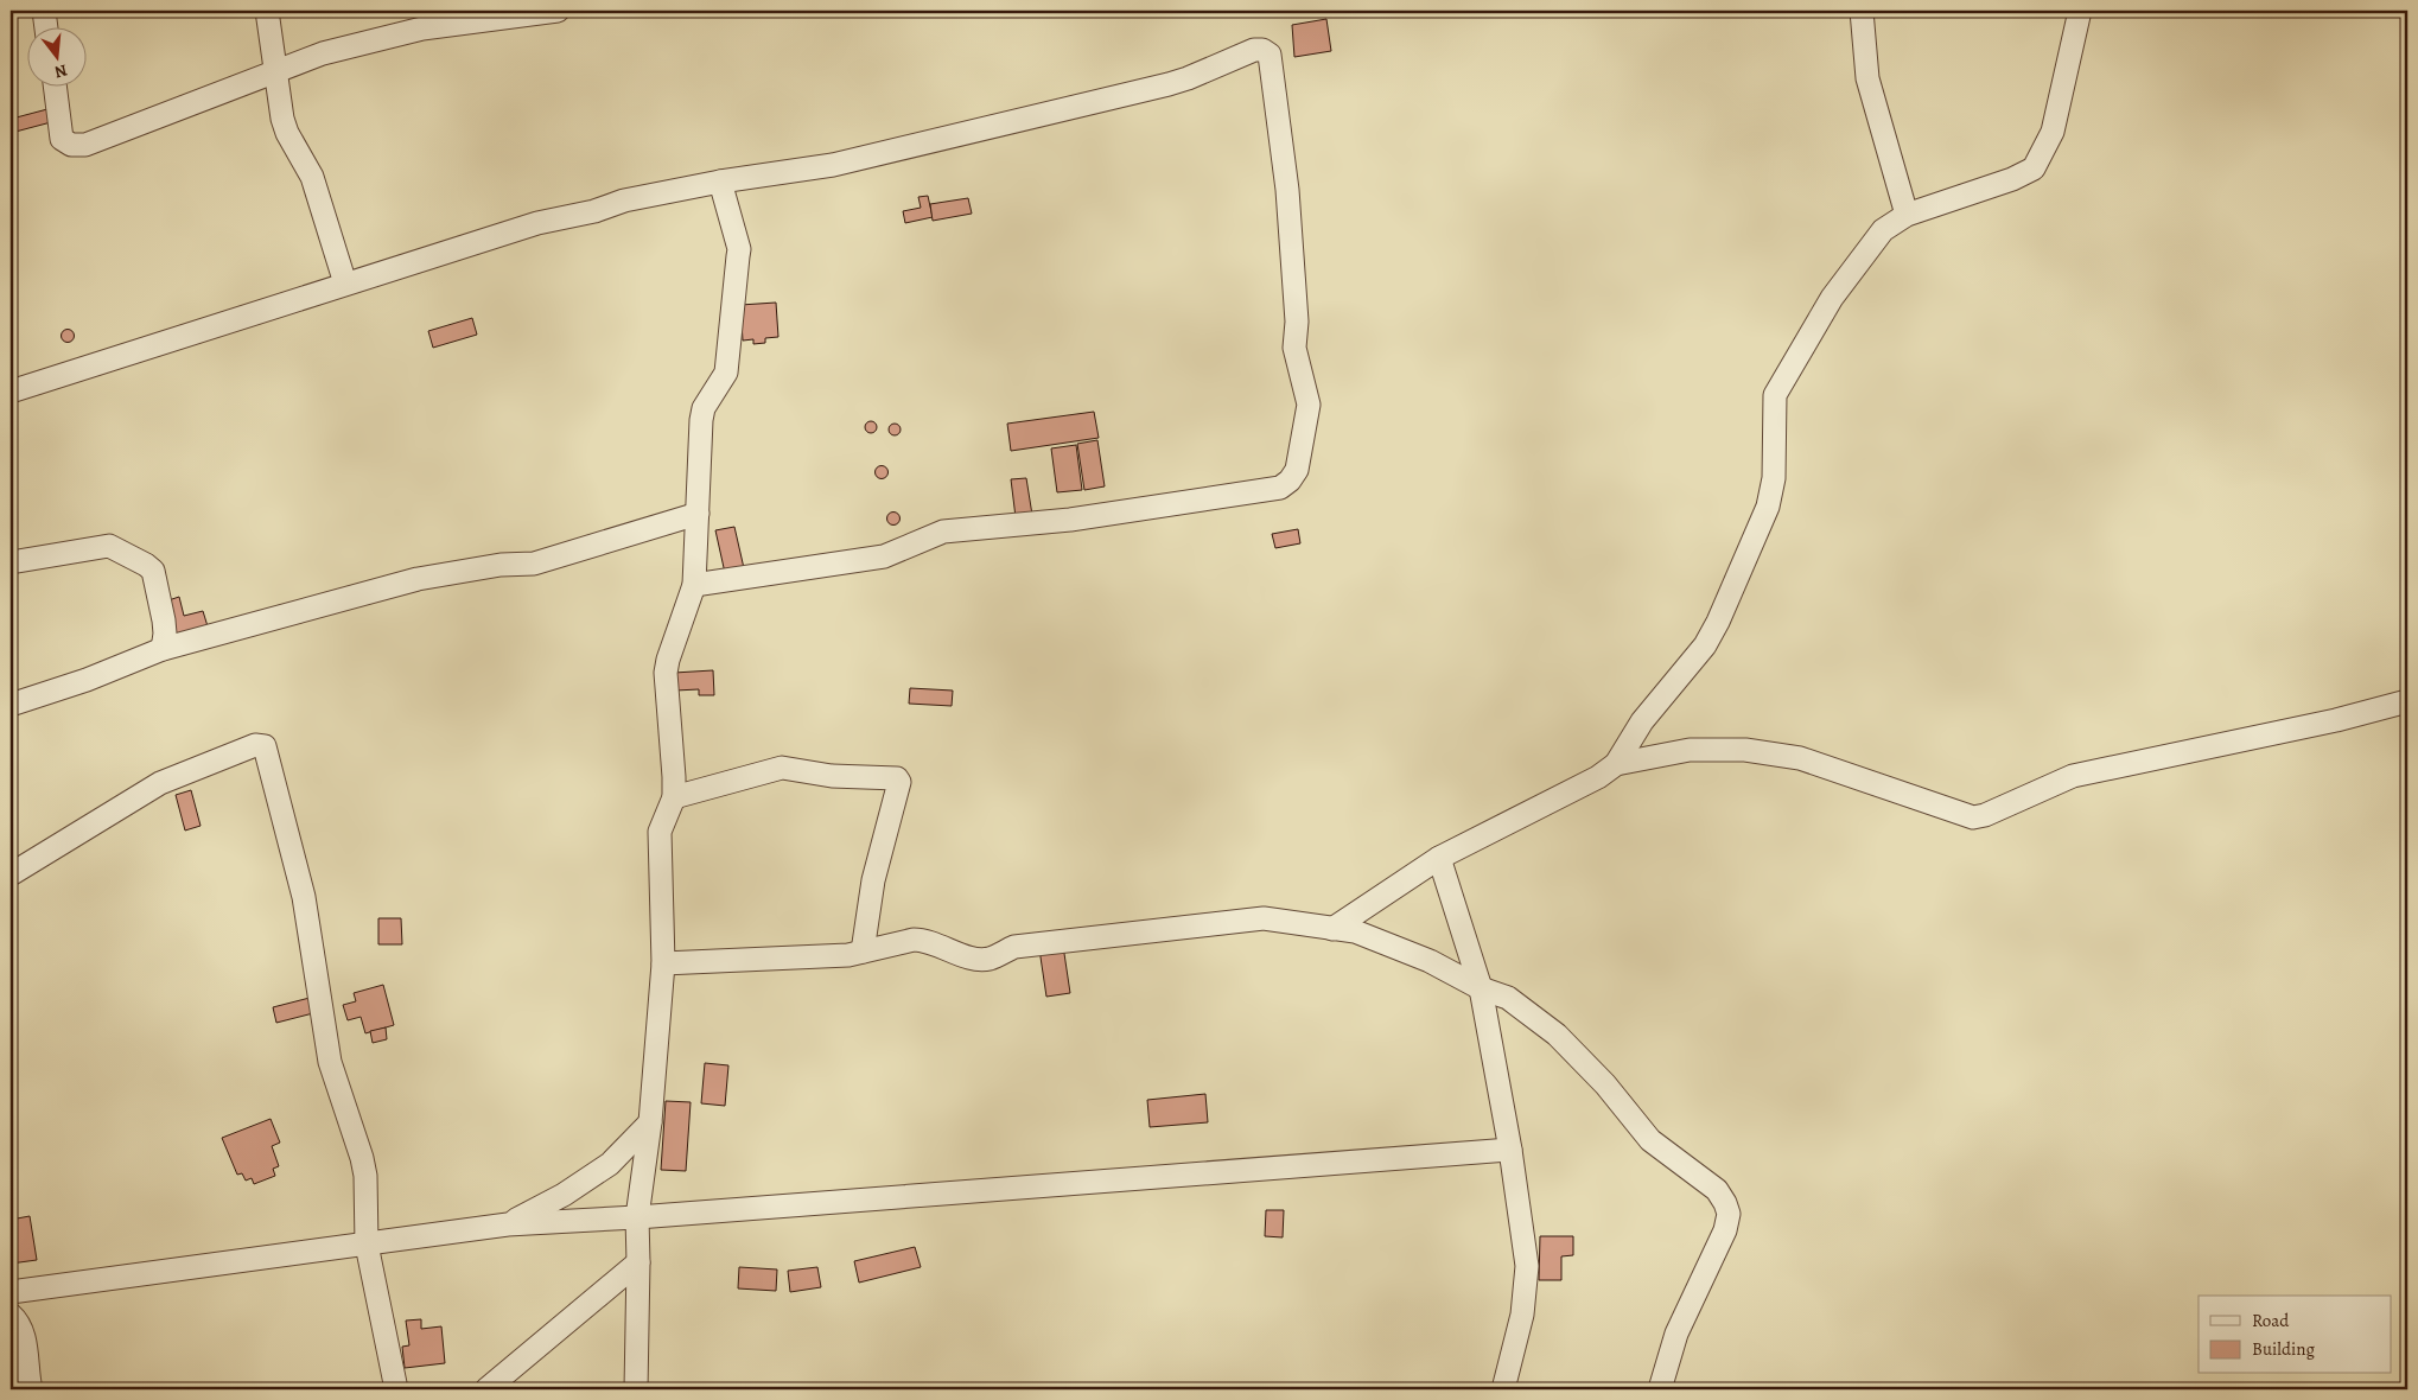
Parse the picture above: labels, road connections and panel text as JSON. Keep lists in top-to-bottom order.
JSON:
{
  "legend": ["Road", "Building"],
  "north": "bottom"
}
